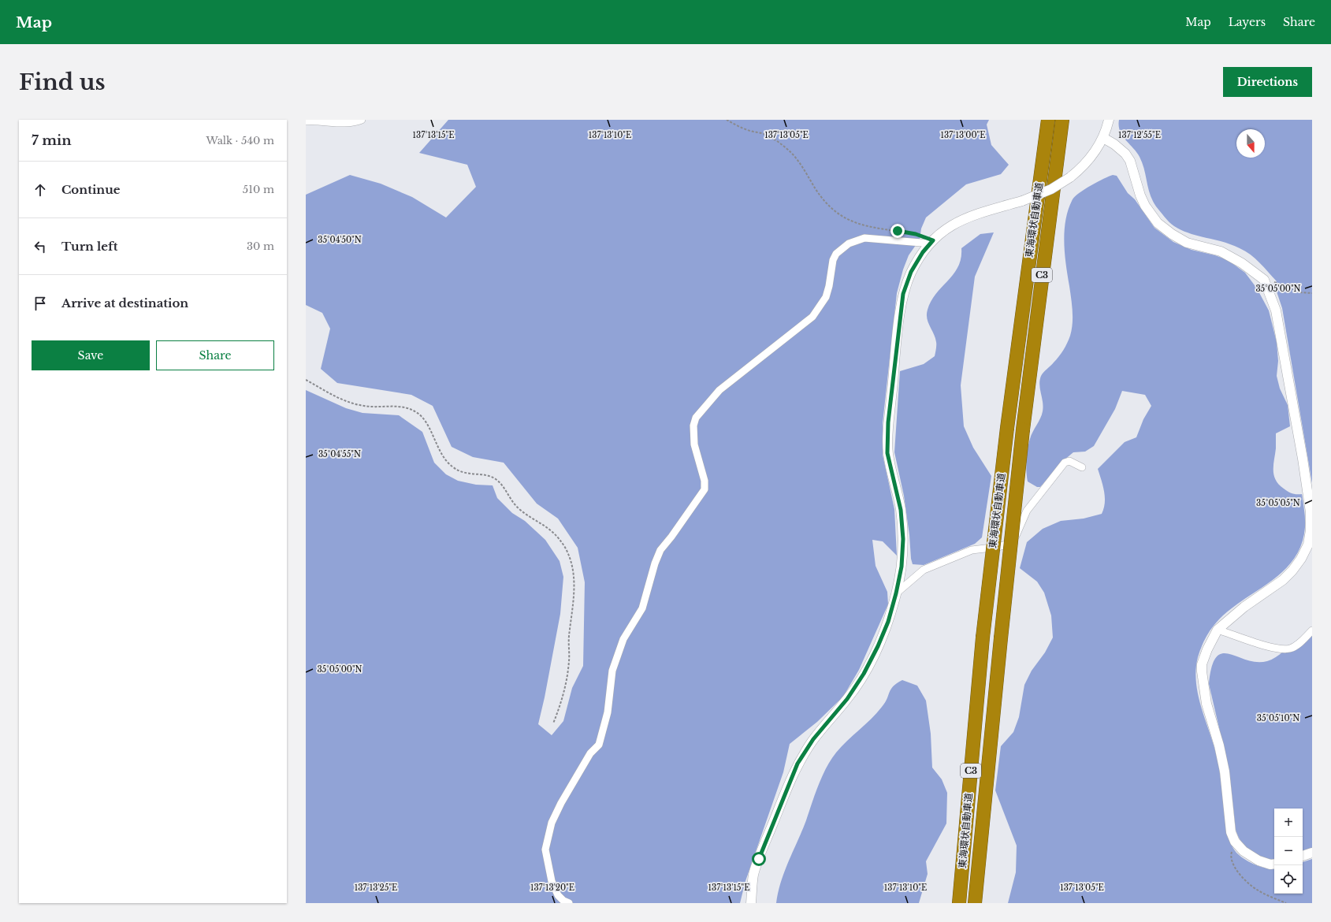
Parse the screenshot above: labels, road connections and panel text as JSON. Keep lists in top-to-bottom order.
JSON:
{
  "streets": {
    "highway": ["東海環状自動車道", "C3"]
  },
  "north": "bottom",
  "page": {
    "header": "Map",
    "nav": ["Map", "Layers", "Share"],
    "buttons": [
      "Directions",
      ["Save", "Share"]
    ],
    "title": "Find us",
    "heading": ["7 min", "Walk · 540 m"],
    "list": [
      ["Continue", "510 m"],
      ["Turn left", "30 m"],
      "Arrive at destination"
    ],
    "map_buttons": ["+", "−"]
  },
  "coordinates": [
    "137°13'15\"E",
    "137°13'10\"E",
    "137°13'05\"E",
    "137°13'00\"E",
    "137°12'55\"E",
    "35°04'50\"N",
    "35°05'00\"N",
    "35°04'55\"N",
    "35°05'05\"N",
    "35°05'10\"N",
    "137°13'25\"E",
    "137°13'20\"E"
  ]
}
